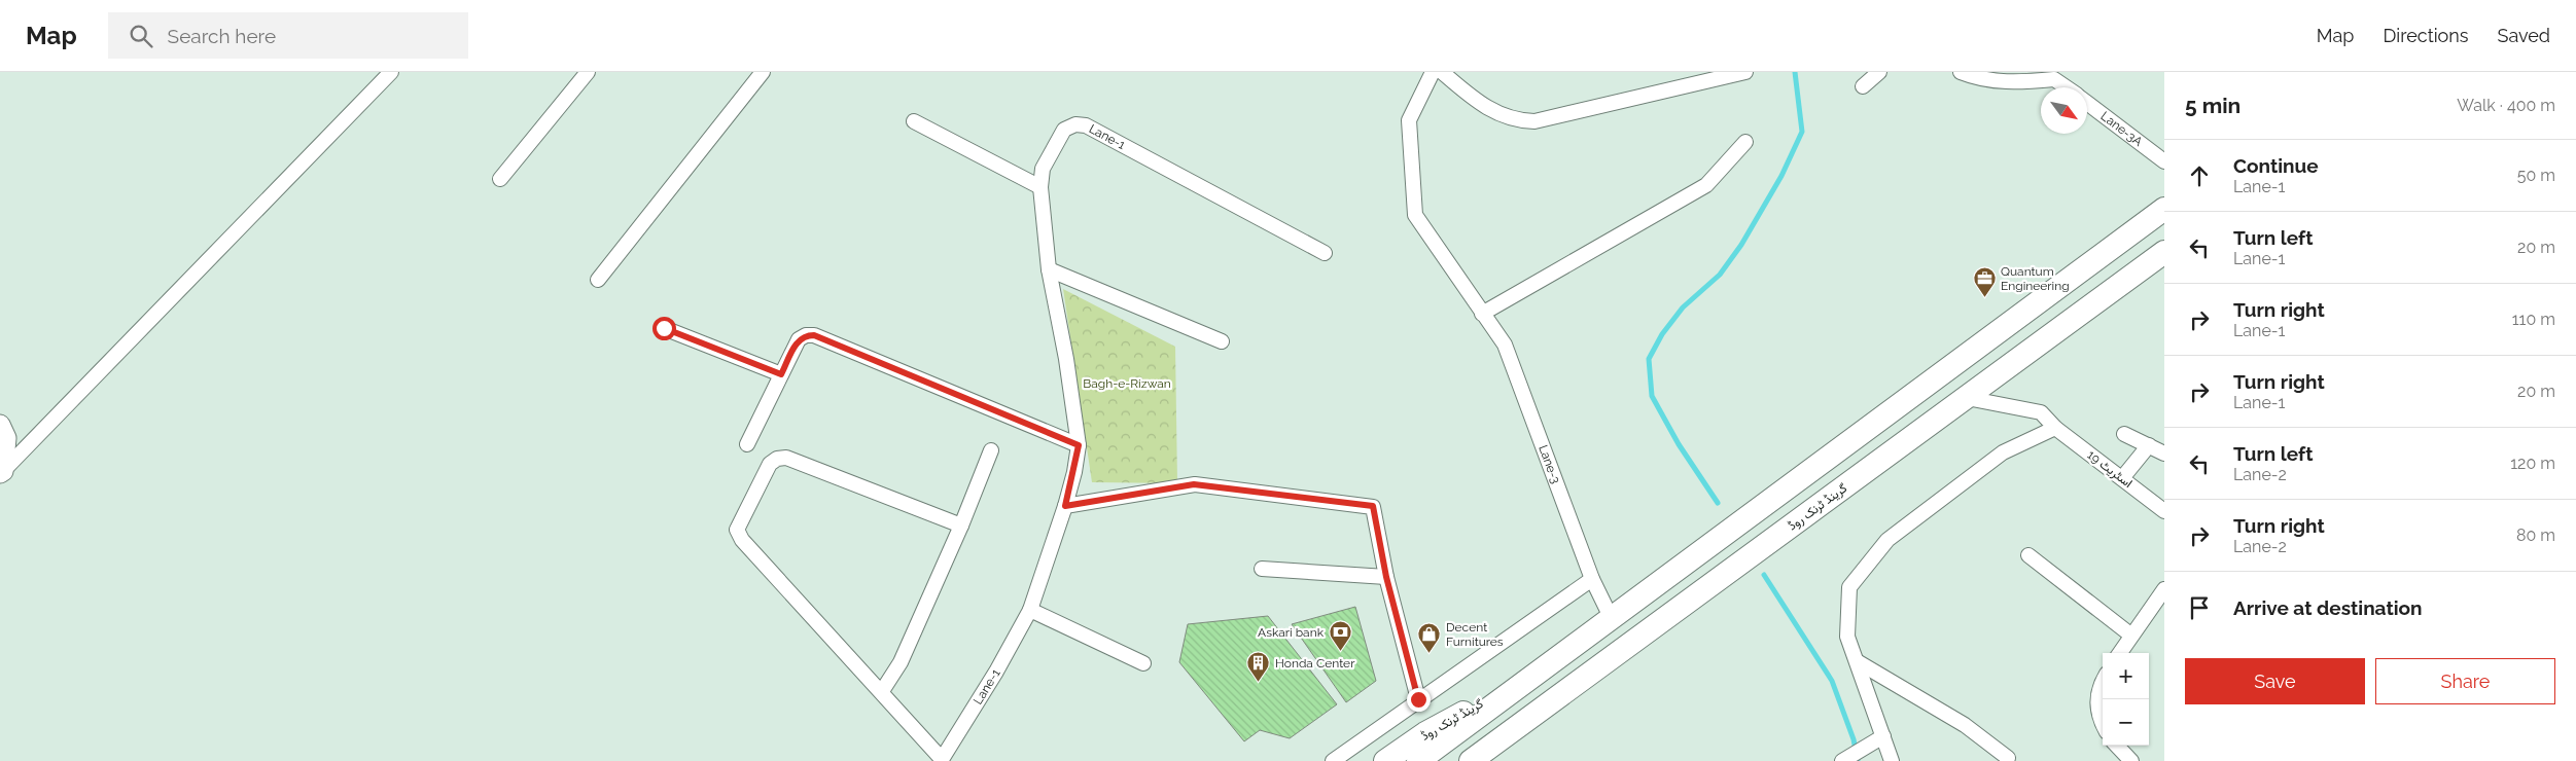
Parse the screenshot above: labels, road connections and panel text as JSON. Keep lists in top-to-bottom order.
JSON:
{
  "streets": {
    "highway": ["گرینڈ ٹرنک روڈ"],
    "street": [
      "Lane-3A",
      "Lane-1",
      "Lane-3",
      "اسٹریٹ 19"
    ]
  },
  "crossings": [
    ["Lane-3", "گرینڈ ٹرنک روڈ"],
    ["اسٹریٹ 19", "گرینڈ ٹرنک روڈ"]
  ],
  "parks": ["Bagh-e-Rizwan"],
  "places": {
    "office": ["Quantum Engineering"],
    "bank": ["Askari bank"],
    "shop": ["Decent Furnitures"],
    "building": ["Honda Center"]
  },
  "north": "bottom right",
  "page": {
    "header": "Map",
    "search": "Search here",
    "nav": ["Map", "Directions", "Saved"],
    "heading": ["5 min", "Walk · 400 m"],
    "list": [
      ["Continue", "Lane-1", "50 m"],
      ["Turn left", "Lane-1", "20 m"],
      ["Turn right", "Lane-1", "110 m"],
      ["Turn right", "Lane-1", "20 m"],
      ["Turn left", "Lane-2", "120 m"],
      ["Turn right", "Lane-2", "80 m"],
      "Arrive at destination"
    ],
    "buttons": ["Save", "Share"],
    "map_buttons": ["+", "−"]
  }
}
